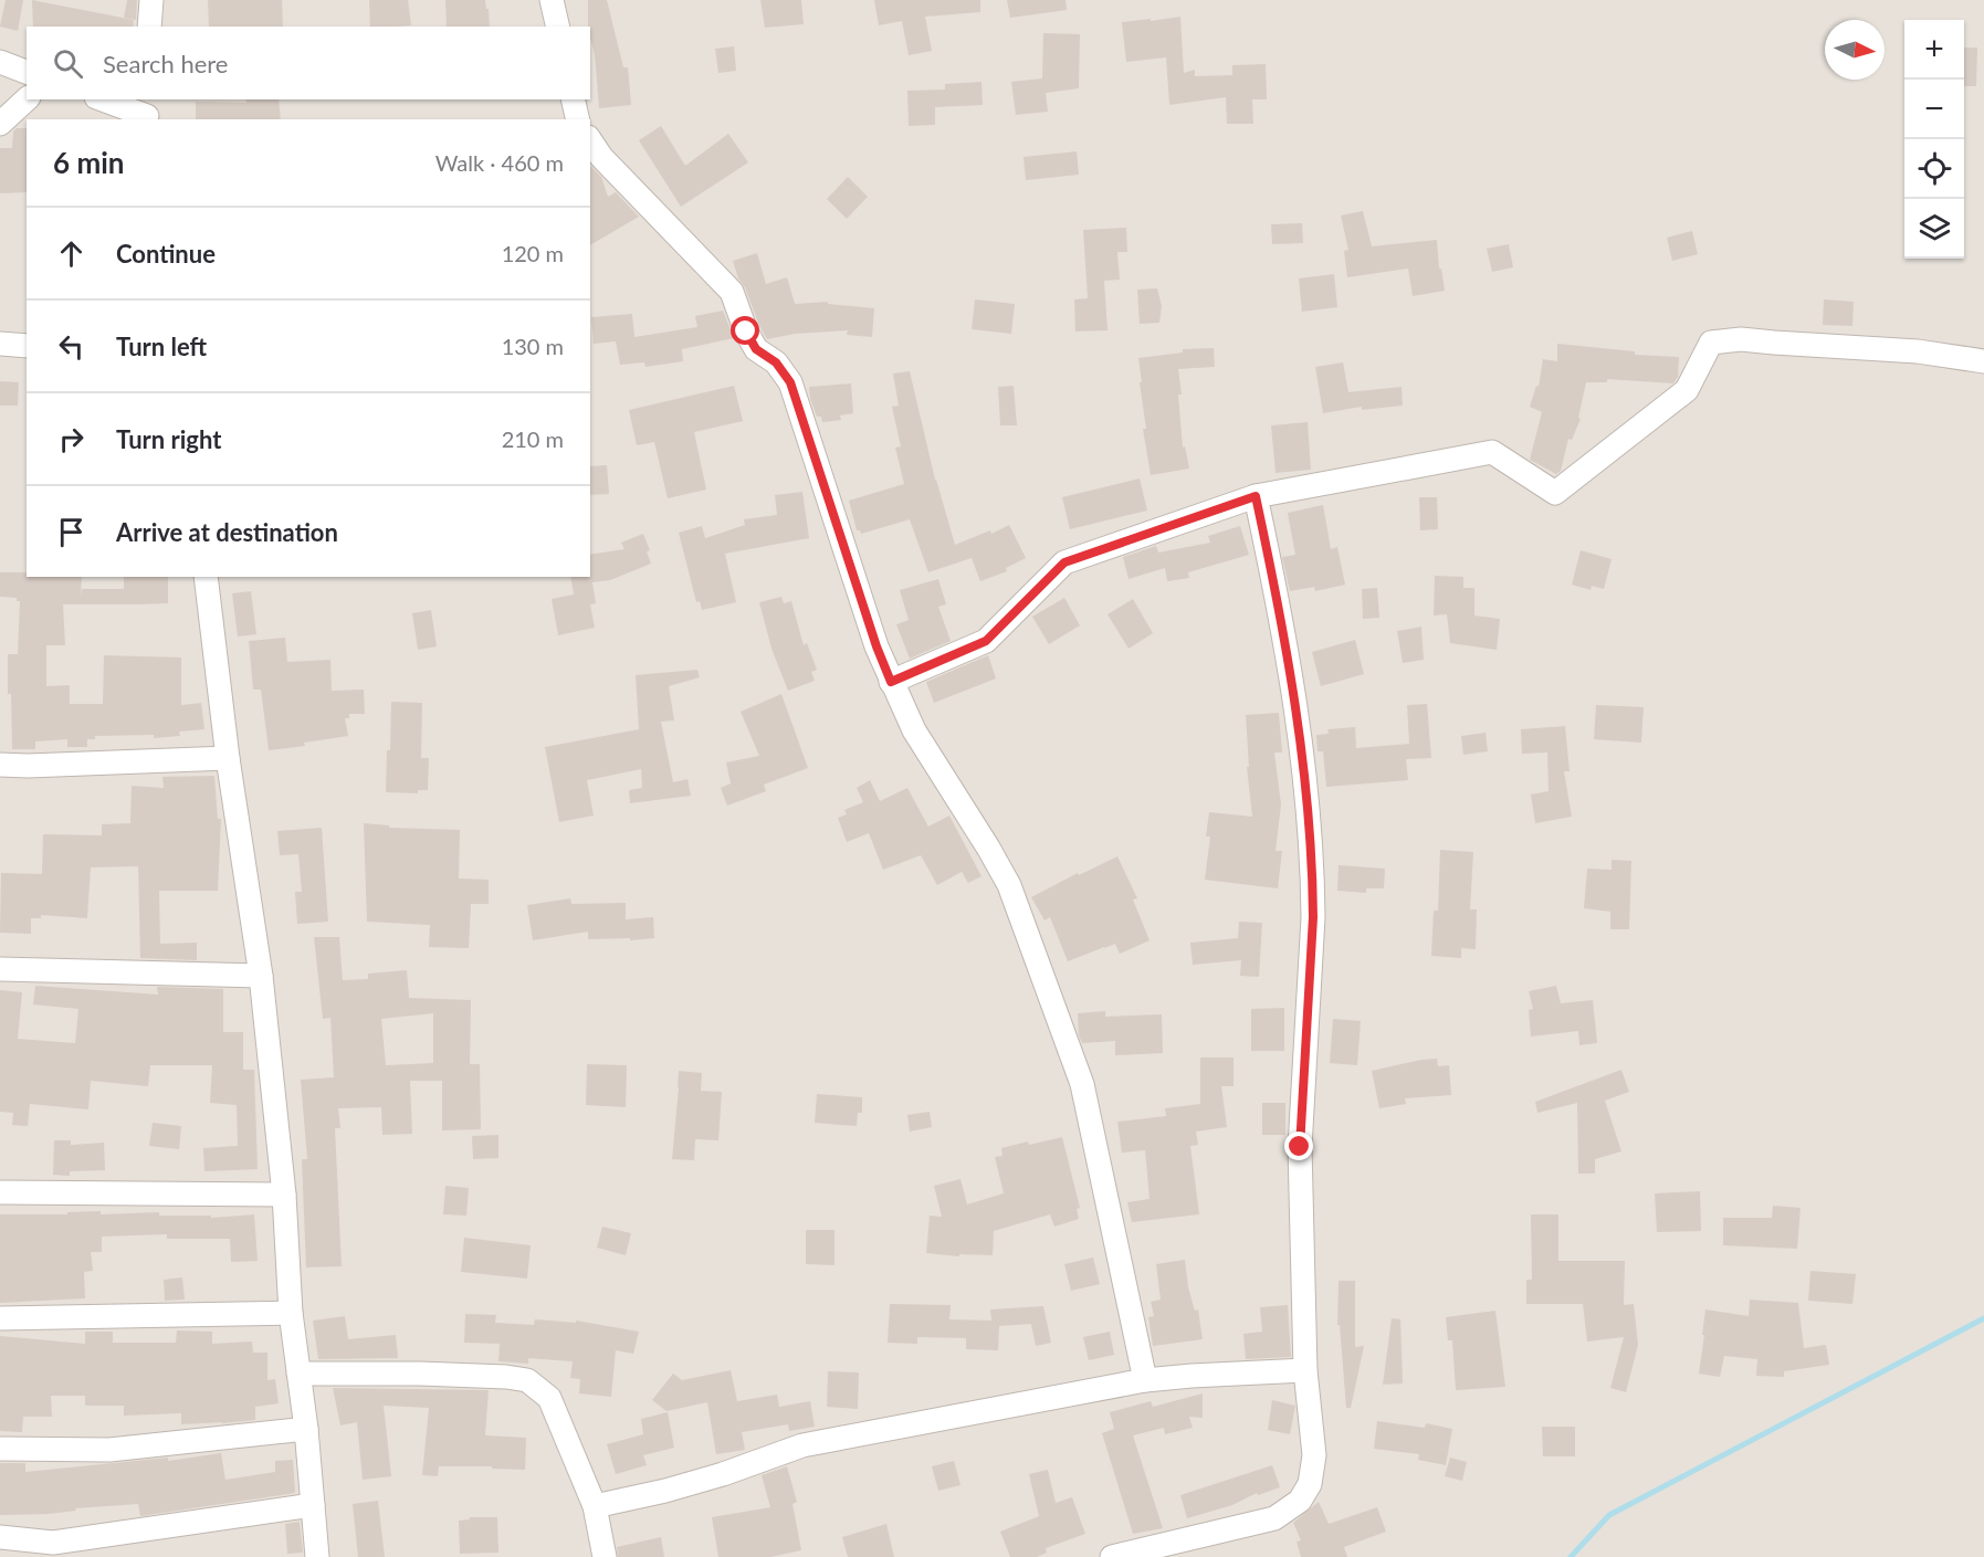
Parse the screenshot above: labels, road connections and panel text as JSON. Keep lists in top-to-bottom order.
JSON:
{
  "north": "right",
  "page": {
    "map_buttons": ["+", "−"],
    "search": "Search here",
    "heading": ["6 min", "Walk · 460 m"],
    "list": [
      ["Continue", "120 m"],
      ["Turn left", "130 m"],
      ["Turn right", "210 m"],
      "Arrive at destination"
    ]
  }
}
